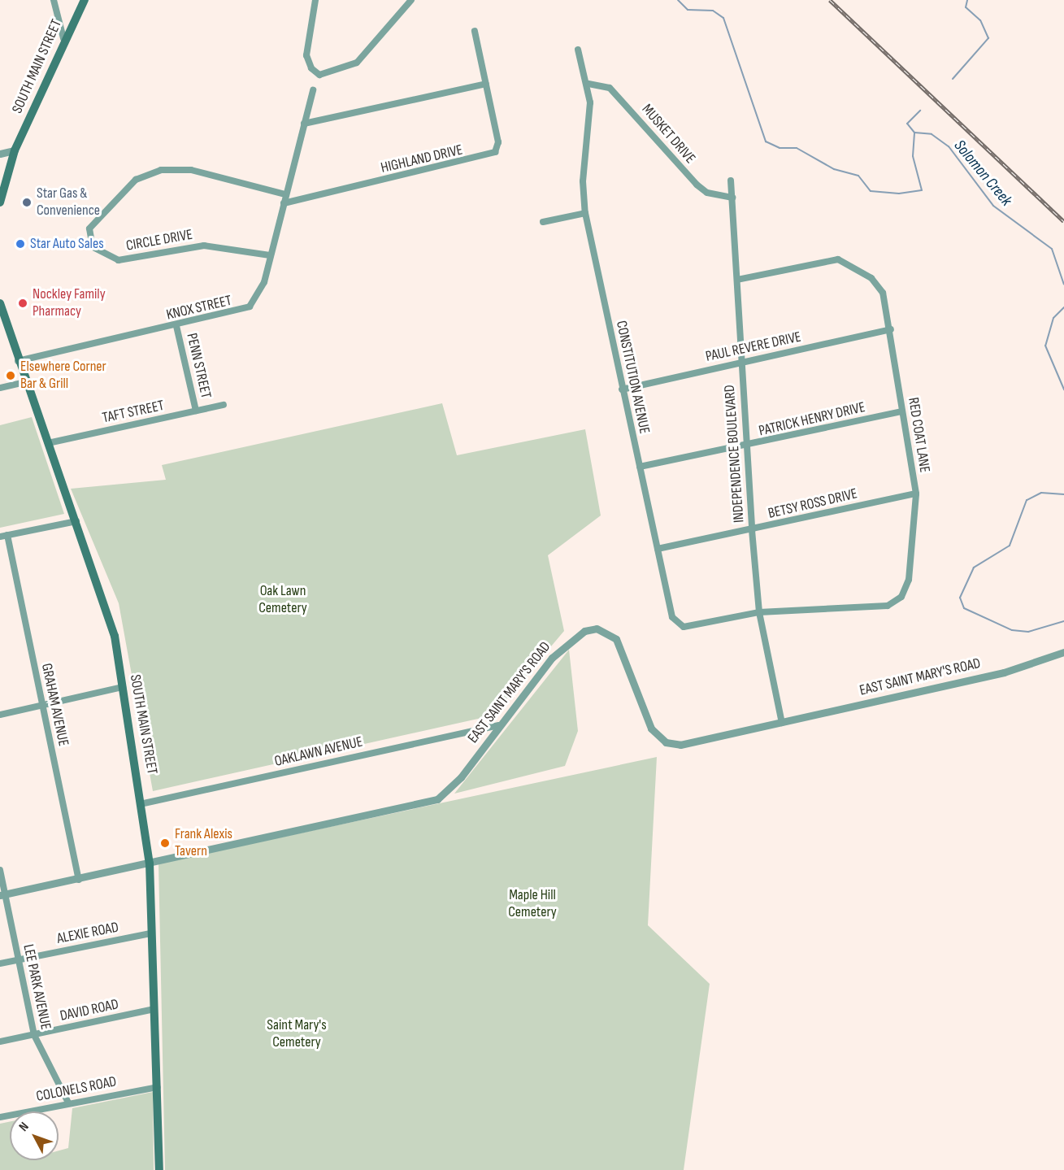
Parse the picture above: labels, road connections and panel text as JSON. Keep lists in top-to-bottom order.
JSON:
{
  "streets": {
    "main road": ["SOUTH MAIN STREET"],
    "street": [
      "MUSKET DRIVE",
      "HIGHLAND DRIVE",
      "CIRCLE DRIVE",
      "KNOX STREET",
      "PAUL REVERE DRIVE",
      "PENN STREET",
      "CONSTITUTION AVENUE",
      "TAFT STREET",
      "PATRICK HENRY DRIVE",
      "RED COAT LANE",
      "INDEPENDENCE BOULEVARD",
      "BETSY ROSS DRIVE",
      "EAST SAINT MARY'S ROAD",
      "GRAHAM AVENUE",
      "OAKLAWN AVENUE",
      "ALEXIE ROAD",
      "LEE PARK AVENUE",
      "DAVID ROAD",
      "COLONELS ROAD"
    ]
  },
  "crossings": [
    ["SOUTH MAIN STREET", "KNOX STREET"],
    ["SOUTH MAIN STREET", "TAFT STREET"],
    ["SOUTH MAIN STREET", "EAST SAINT MARY'S ROAD"],
    ["SOUTH MAIN STREET", "OAKLAWN AVENUE"],
    ["SOUTH MAIN STREET", "ALEXIE ROAD"],
    ["SOUTH MAIN STREET", "DAVID ROAD"],
    ["SOUTH MAIN STREET", "COLONELS ROAD"],
    ["MUSKET DRIVE", "CONSTITUTION AVENUE"],
    ["MUSKET DRIVE", "INDEPENDENCE BOULEVARD"],
    ["HIGHLAND DRIVE", "KNOX STREET"],
    ["CIRCLE DRIVE", "KNOX STREET"],
    ["KNOX STREET", "PENN STREET"],
    ["PAUL REVERE DRIVE", "CONSTITUTION AVENUE"],
    ["PAUL REVERE DRIVE", "RED COAT LANE"],
    ["PAUL REVERE DRIVE", "INDEPENDENCE BOULEVARD"],
    ["PENN STREET", "TAFT STREET"],
    ["CONSTITUTION AVENUE", "PATRICK HENRY DRIVE"],
    ["CONSTITUTION AVENUE", "RED COAT LANE"],
    ["CONSTITUTION AVENUE", "INDEPENDENCE BOULEVARD"],
    ["CONSTITUTION AVENUE", "BETSY ROSS DRIVE"],
    ["PATRICK HENRY DRIVE", "RED COAT LANE"],
    ["PATRICK HENRY DRIVE", "INDEPENDENCE BOULEVARD"],
    ["RED COAT LANE", "INDEPENDENCE BOULEVARD"],
    ["RED COAT LANE", "BETSY ROSS DRIVE"],
    ["INDEPENDENCE BOULEVARD", "BETSY ROSS DRIVE"],
    ["INDEPENDENCE BOULEVARD", "EAST SAINT MARY'S ROAD"],
    ["EAST SAINT MARY'S ROAD", "GRAHAM AVENUE"],
    ["EAST SAINT MARY'S ROAD", "OAKLAWN AVENUE"],
    ["EAST SAINT MARY'S ROAD", "LEE PARK AVENUE"],
    ["ALEXIE ROAD", "LEE PARK AVENUE"],
    ["LEE PARK AVENUE", "DAVID ROAD"],
    ["LEE PARK AVENUE", "COLONELS ROAD"]
  ],
  "water": ["Solomon Creek"],
  "parks": ["Oak Lawn Cemetery", "Maple Hill Cemetery", "Saint Mary's Cemetery"],
  "places": [
    "Star Gas & Convenience",
    "Star Auto Sales",
    "Nockley Family Pharmacy",
    "Elsewhere Corner Bar & Grill",
    "Frank Alexis Tavern"
  ],
  "north": "top left"
}
